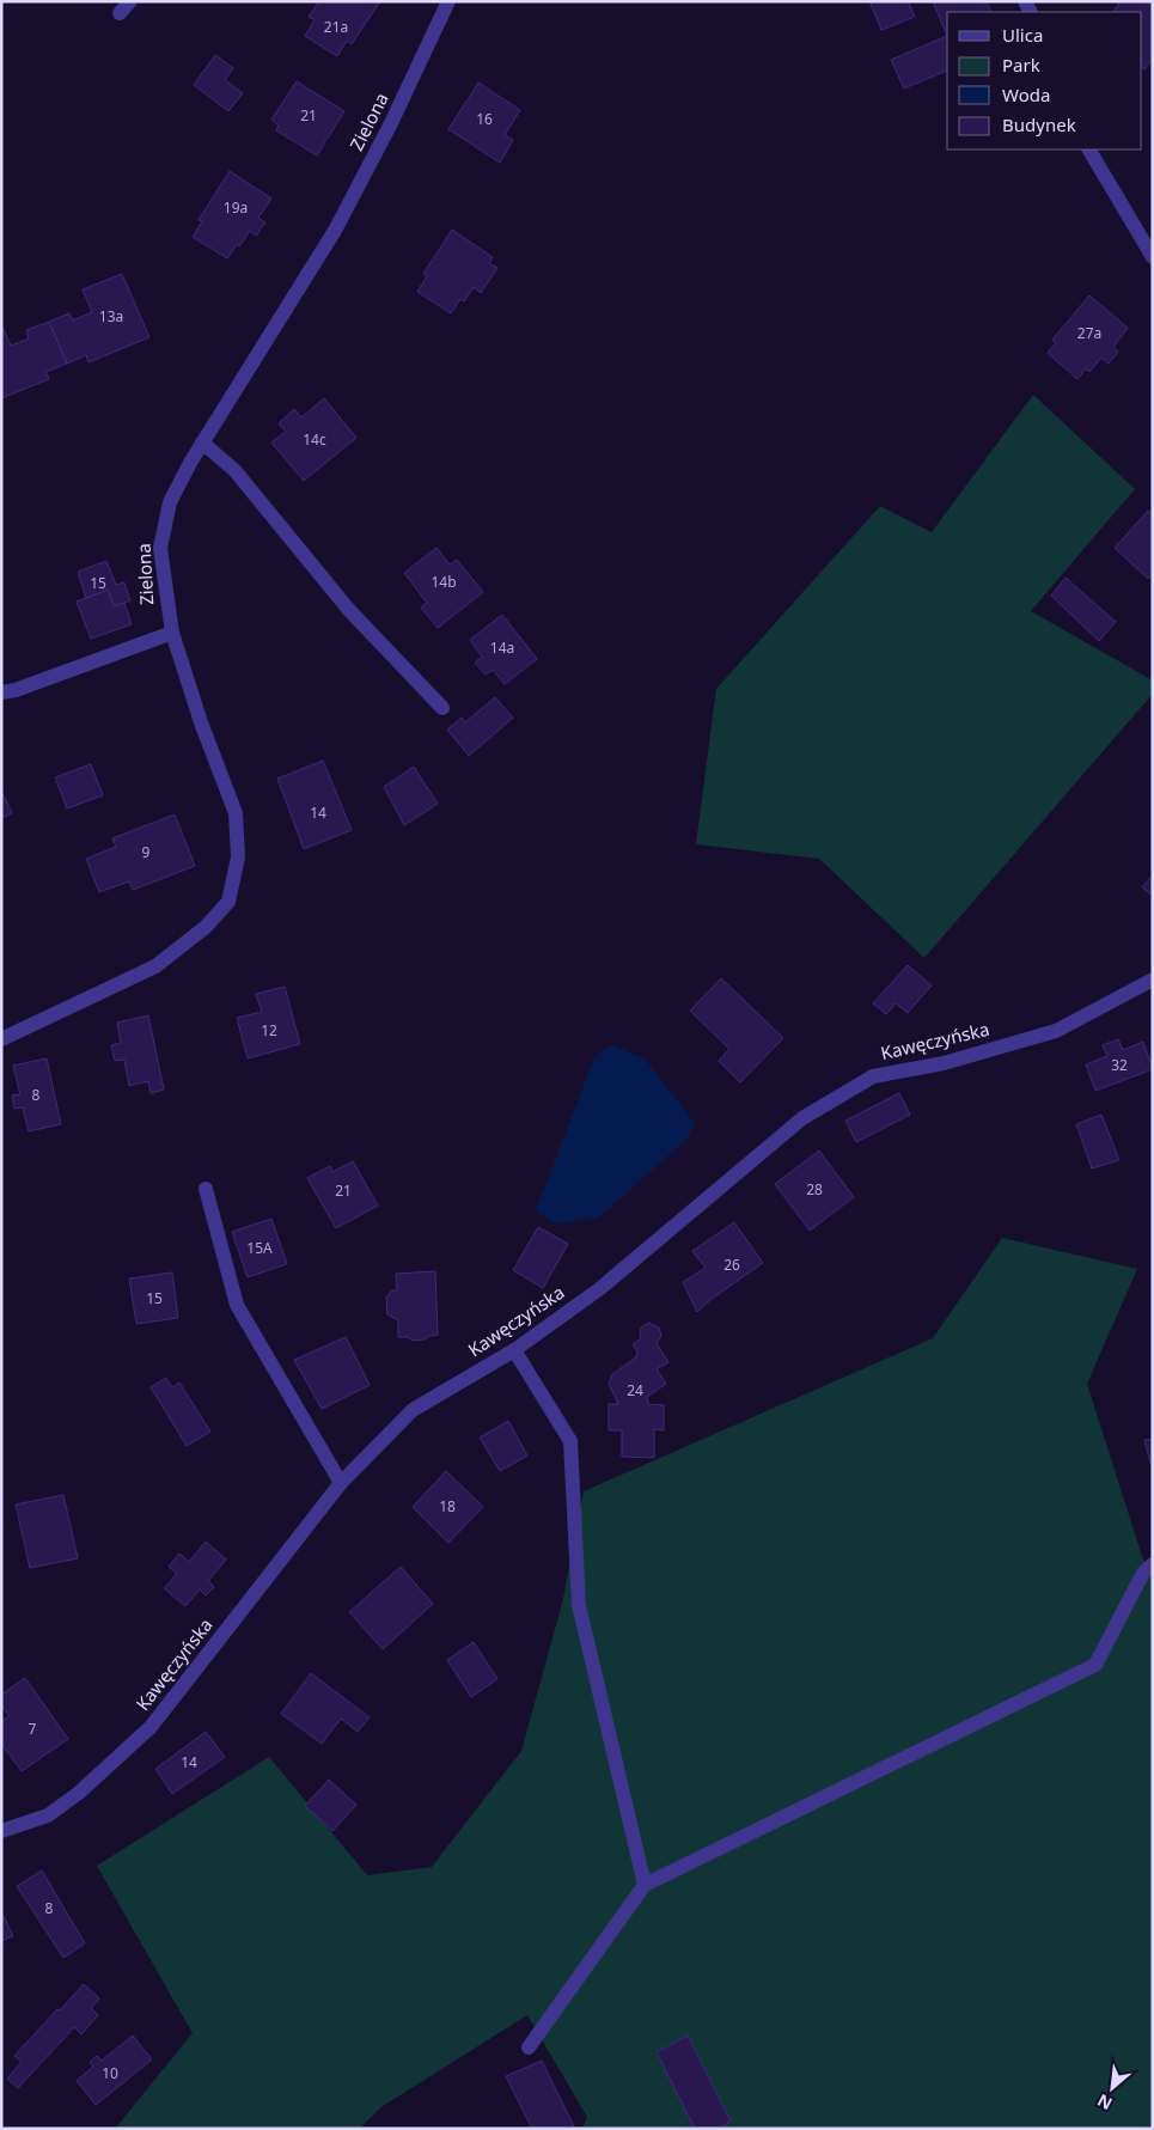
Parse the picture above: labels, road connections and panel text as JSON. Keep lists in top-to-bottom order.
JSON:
{
  "streets": {
    "street": ["Zielona", "Kawęczyńska"]
  },
  "house_numbers": [
    "21a",
    "21",
    "16",
    "19a",
    "13a",
    "27a",
    "14c",
    "14b",
    "15",
    "14a",
    "14",
    "9",
    "12",
    "32",
    "8",
    "28",
    "21",
    "15A",
    "26",
    "15",
    "24",
    "18",
    "7",
    "14",
    "8",
    "10"
  ],
  "legend": [
    "Ulica",
    "Park",
    "Woda",
    "Budynek"
  ],
  "north": "bottom left"
}
